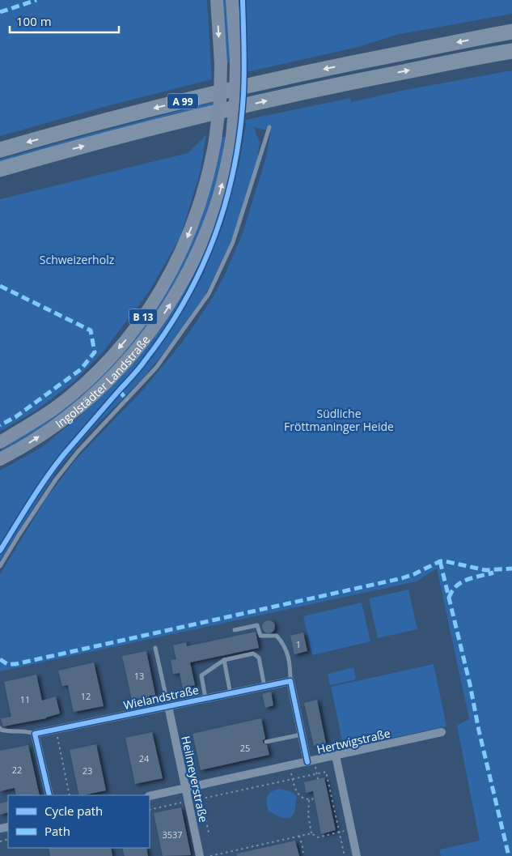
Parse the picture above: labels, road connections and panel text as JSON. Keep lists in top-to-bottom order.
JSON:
{
  "streets": {
    "highway": ["A 99"],
    "main road": ["B 13", "Ingolstädter Landstraße"],
    "street": ["Wielandstraße", "Hertwigstraße", "Heilmeyerstraße"]
  },
  "crossings": [
    ["Wielandstraße", "Heilmeyerstraße"],
    ["Hertwigstraße", "Heilmeyerstraße"]
  ],
  "parks": ["Schweizerholz", "Südliche Fröttmaninger Heide"],
  "house_numbers": [
    "1",
    "13",
    "12",
    "11",
    "25",
    "24",
    "22",
    "23",
    "3537"
  ],
  "legend": ["Cycle path", "Path"],
  "scale_bar": "100 m"
}
